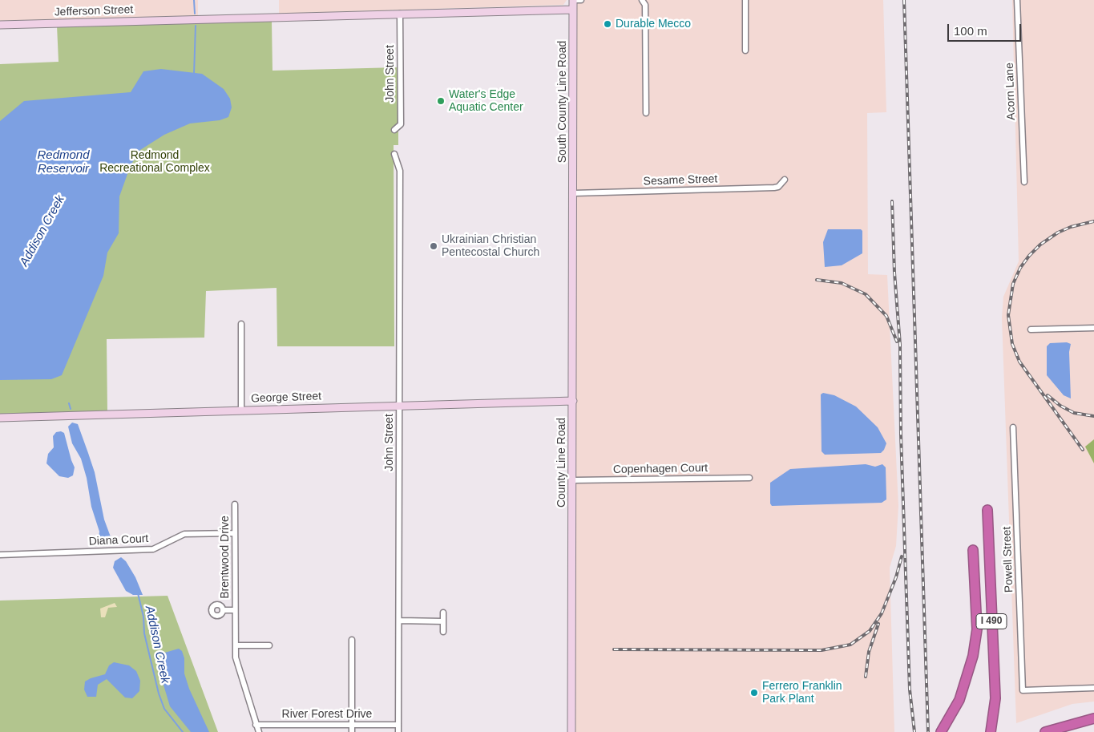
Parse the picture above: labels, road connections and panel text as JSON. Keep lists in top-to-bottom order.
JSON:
{
  "streets": {
    "highway": ["I 490"],
    "street": [
      "Jefferson Street",
      "John Street",
      "Acorn Lane",
      "South County Line Road",
      "Sesame Street",
      "George Street",
      "County Line Road",
      "Copenhagen Court",
      "Diana Court",
      "Brentwood Drive",
      "Powell Street",
      "River Forest Drive"
    ]
  },
  "crossings": [
    ["Jefferson Street", "John Street"],
    ["Jefferson Street", "South County Line Road"],
    ["John Street", "George Street"],
    ["John Street", "River Forest Drive"],
    ["South County Line Road", "Sesame Street"],
    ["South County Line Road", "County Line Road"],
    ["Sesame Street", "County Line Road"],
    ["George Street", "County Line Road"],
    ["County Line Road", "Copenhagen Court"],
    ["Diana Court", "Brentwood Drive"],
    ["Brentwood Drive", "River Forest Drive"]
  ],
  "water": ["Redmond Reservoir", "Addison Creek"],
  "parks": ["Redmond Recreational Complex"],
  "places": [
    "Durable Mecco",
    "Water's Edge Aquatic Center",
    "Ukrainian Christian Pentecostal Church",
    "Ferrero Franklin Park Plant"
  ],
  "scale_bar": "100 m"
}
